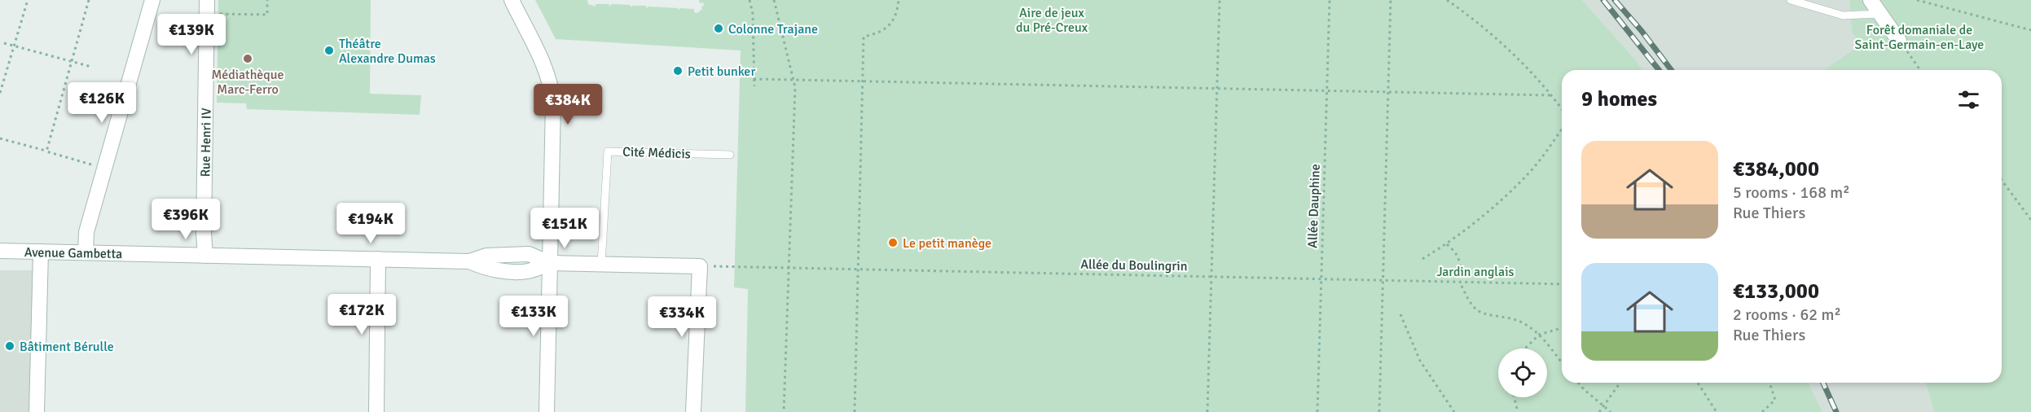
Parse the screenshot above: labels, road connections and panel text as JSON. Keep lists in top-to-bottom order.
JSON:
{
  "streets": {
    "street": ["Rue Henri IV", "Avenue Gambetta"],
    "lane": ["Cité Médicis"],
    "path": ["Allée Dauphine", "Allée du Boulingrin"]
  },
  "crossings": [
    ["Rue Henri IV", "Avenue Gambetta"],
    ["Allée Dauphine", "Allée du Boulingrin"]
  ],
  "parks": ["Aire de jeux du Pré-Creux", "Forêt domaniale de Saint-Germain-en-Laye", "Jardin anglais"],
  "places": [
    "Colonne Trajane",
    "Théâtre Alexandre Dumas",
    "Médiathèque Marc-Ferro",
    "Petit bunker",
    "Le petit manège",
    "Bâtiment Bérulle"
  ],
  "page": {
    "price": [
      "€139K",
      "€126K",
      "€384K",
      "€396K",
      "€194K",
      "€151K",
      "€172K",
      "€133K",
      "€334K"
    ],
    "heading": "9 homes",
    "list": [
      {
        "name": "€384,000",
        "note": "5 rooms · 168 m² · Rue Thiers"
      },
      {
        "name": "€133,000",
        "note": "2 rooms · 62 m² · Rue Thiers"
      }
    ]
  }
}
